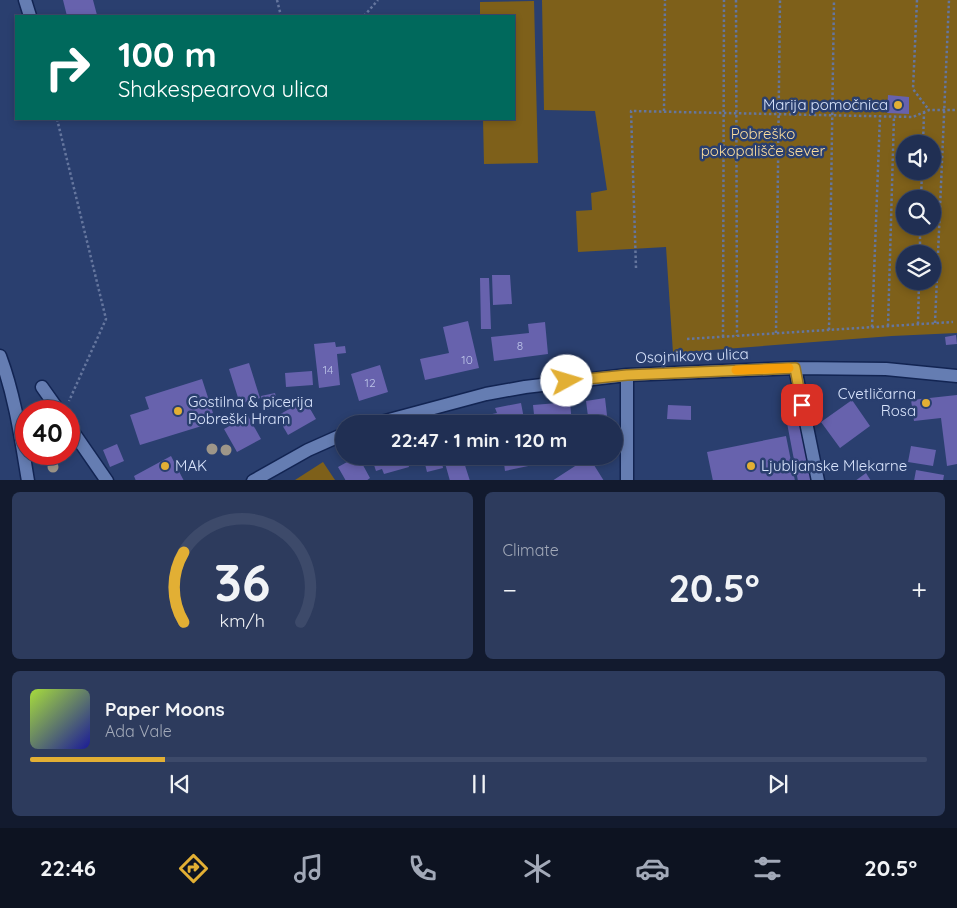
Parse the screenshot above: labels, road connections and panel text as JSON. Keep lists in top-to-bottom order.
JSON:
{
  "streets": {
    "street": ["Osojnikova ulica"]
  },
  "parks": ["Pobreško pokopališče sever"],
  "places": [
    "Marija pomočnica",
    "Cvetličarna Rosa",
    "Gostilna & picerija Pobreški Hram",
    "MAK",
    "Ljubljanske Mlekarne"
  ],
  "house_numbers": [
    "8",
    "10",
    "14",
    "12"
  ],
  "page": {
    "turn": ["100 m", "Shakespearova ulica"],
    "limit": "40",
    "trip": "22:47 · 1 min · 120 m",
    "tile": "Climate",
    "heat": ["−", "20.5°", "+"],
    "song": ["Paper Moons", "Ada Vale"],
    "tabs": ["22:46", "20.5°"],
    "gauge": ["36", "km/h"]
  }
}
